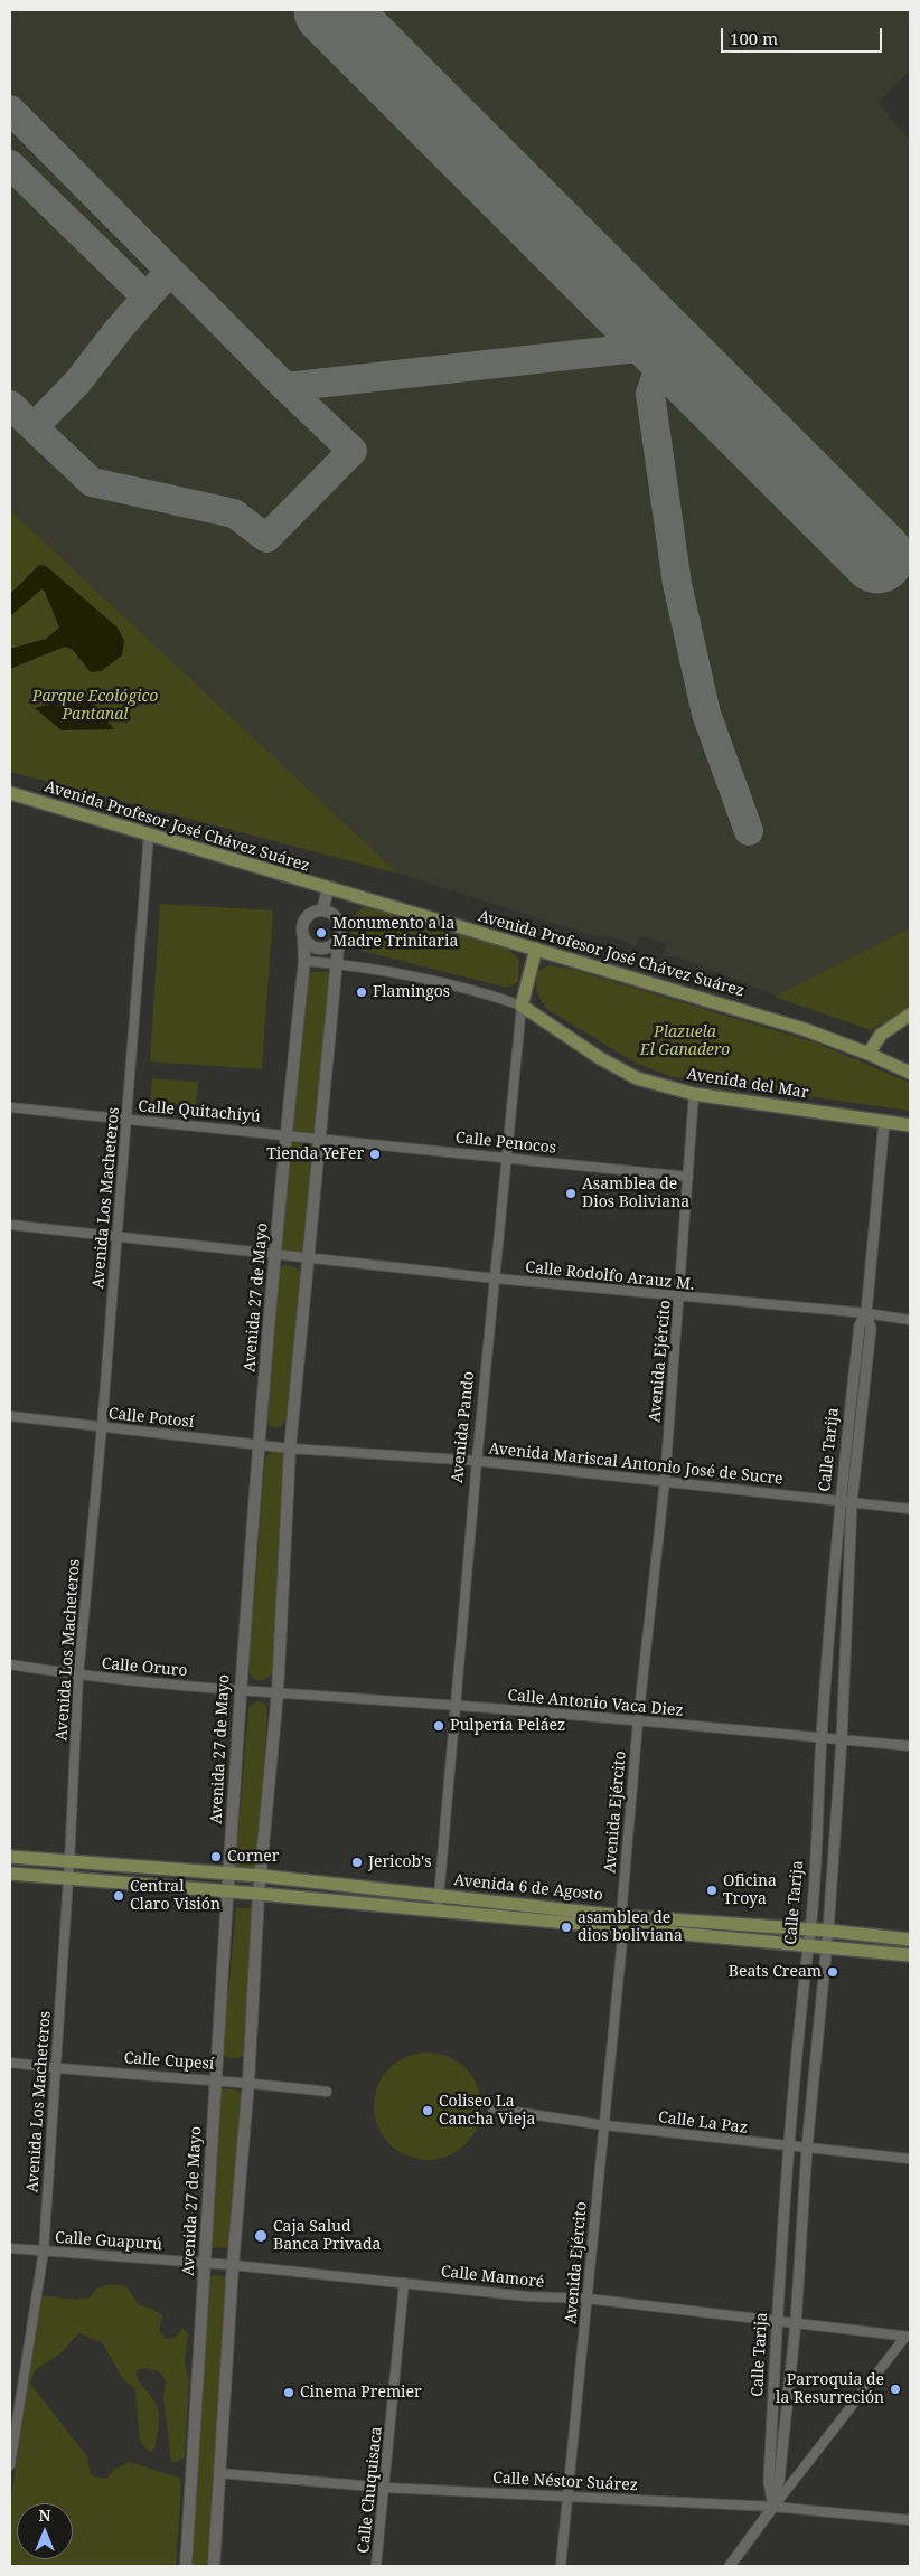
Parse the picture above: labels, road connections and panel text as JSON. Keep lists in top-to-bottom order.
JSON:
{
  "streets": {
    "main road": [
      "Avenida Profesor José Chávez Suárez",
      "Avenida del Mar",
      "Avenida 27 de Mayo",
      "Avenida Pando",
      "Avenida 6 de Agosto"
    ],
    "street": [
      "Calle Quitachiyú",
      "Calle Penocos",
      "Avenida Los Macheteros",
      "Calle Rodolfo Arauz M.",
      "Avenida Ejército",
      "Calle Potosí",
      "Calle Tarija",
      "Avenida Mariscal Antonio José de Sucre",
      "Calle Oruro",
      "Calle Antonio Vaca Diez",
      "Calle Cupesí",
      "Calle La Paz",
      "Calle Guapurú",
      "Calle Mamoré",
      "Calle Néstor Suárez",
      "Calle Chuquisaca"
    ]
  },
  "crossings": [
    ["Avenida Profesor José Chávez Suárez", "Avenida Los Macheteros"],
    ["Avenida Profesor José Chávez Suárez", "Avenida Pando"],
    ["Avenida del Mar", "Avenida 27 de Mayo"],
    ["Avenida del Mar", "Avenida Ejército"],
    ["Avenida del Mar", "Avenida Pando"],
    ["Avenida del Mar", "Calle Tarija"],
    ["Calle Quitachiyú", "Calle Penocos"],
    ["Calle Quitachiyú", "Avenida Los Macheteros"],
    ["Calle Quitachiyú", "Avenida 27 de Mayo"],
    ["Calle Penocos", "Avenida Ejército"],
    ["Calle Penocos", "Avenida Pando"],
    ["Avenida Los Macheteros", "Calle Rodolfo Arauz M."],
    ["Avenida Los Macheteros", "Calle Potosí"],
    ["Avenida Los Macheteros", "Calle Oruro"],
    ["Avenida Los Macheteros", "Avenida 6 de Agosto"],
    ["Avenida Los Macheteros", "Calle Cupesí"],
    ["Avenida Los Macheteros", "Calle Guapurú"],
    ["Calle Rodolfo Arauz M.", "Avenida 27 de Mayo"],
    ["Calle Rodolfo Arauz M.", "Avenida Ejército"],
    ["Calle Rodolfo Arauz M.", "Avenida Pando"],
    ["Calle Rodolfo Arauz M.", "Calle Tarija"],
    ["Avenida 27 de Mayo", "Calle Potosí"],
    ["Avenida 27 de Mayo", "Calle Oruro"],
    ["Avenida 27 de Mayo", "Avenida 6 de Agosto"],
    ["Avenida 27 de Mayo", "Calle Cupesí"],
    ["Avenida 27 de Mayo", "Calle Guapurú"],
    ["Avenida 27 de Mayo", "Calle Mamoré"],
    ["Avenida Ejército", "Avenida Mariscal Antonio José de Sucre"],
    ["Avenida Ejército", "Calle Antonio Vaca Diez"],
    ["Avenida Ejército", "Avenida 6 de Agosto"],
    ["Avenida Ejército", "Calle La Paz"],
    ["Avenida Ejército", "Calle Mamoré"],
    ["Avenida Ejército", "Calle Néstor Suárez"],
    ["Calle Potosí", "Avenida Mariscal Antonio José de Sucre"],
    ["Avenida Pando", "Avenida Mariscal Antonio José de Sucre"],
    ["Avenida Pando", "Calle Antonio Vaca Diez"],
    ["Avenida Pando", "Avenida 6 de Agosto"],
    ["Calle Tarija", "Avenida Mariscal Antonio José de Sucre"],
    ["Calle Tarija", "Calle Antonio Vaca Diez"],
    ["Calle Tarija", "Avenida 6 de Agosto"],
    ["Calle Tarija", "Calle La Paz"],
    ["Calle Tarija", "Calle Mamoré"],
    ["Calle Tarija", "Calle Néstor Suárez"],
    ["Calle Oruro", "Calle Antonio Vaca Diez"],
    ["Calle Guapurú", "Calle Mamoré"],
    ["Calle Mamoré", "Calle Chuquisaca"],
    ["Calle Néstor Suárez", "Calle Chuquisaca"]
  ],
  "parks": ["Parque Ecológico Pantanal", "Plazuela El Ganadero"],
  "places": [
    "Monumento a la Madre Trinitaria",
    "Flamingos",
    "Tienda YeFer",
    "Asamblea de Dios Boliviana",
    "Pulpería Peláez",
    "Corner",
    "Jericob's",
    "Oficina Troya",
    "Central Claro Visión",
    "asamblea de dios boliviana",
    "Beats Cream",
    "Coliseo La Cancha Vieja",
    "Caja Salud Banca Privada",
    "Parroquia de la Resurreción",
    "Cinema Premier"
  ],
  "scale_bar": "100 m",
  "north": "top"
}
